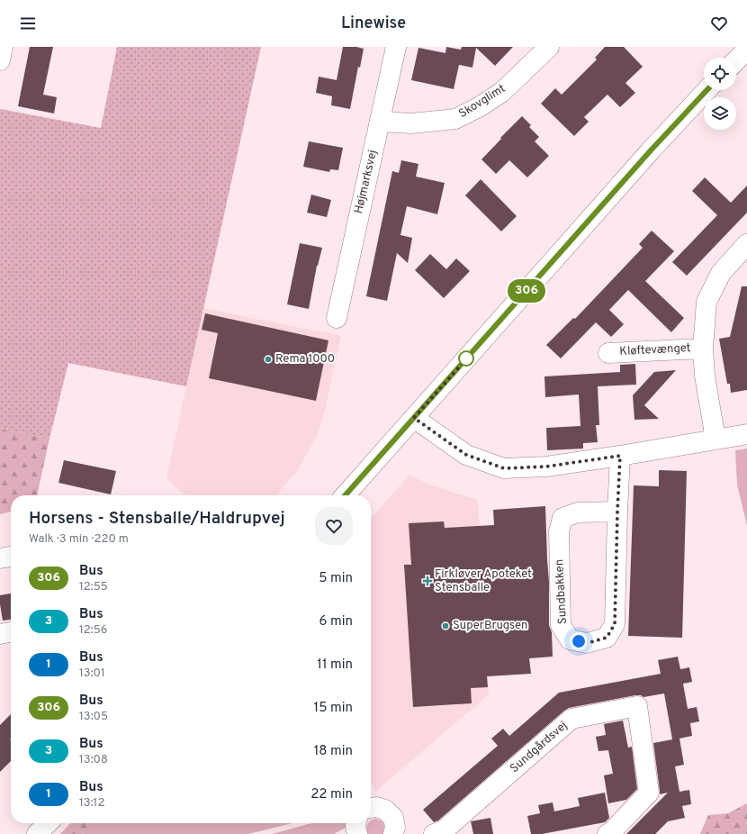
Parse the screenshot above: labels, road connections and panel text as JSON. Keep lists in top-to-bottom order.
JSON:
{
  "streets": {
    "street": [
      "Skovglimt",
      "Højmarksvej",
      "Kløftevænget",
      "Sundbakken",
      "Sundgårdsvej"
    ]
  },
  "crossings": [
    ["Skovglimt", "Højmarksvej"]
  ],
  "places": {
    "other": ["Rema 1000", "SuperBrugsen"],
    "health": ["Firkløver Apoteket Stensballe"]
  },
  "lines": ["bus line 306"],
  "page": {
    "header": "Linewise",
    "on_map": "306",
    "heading": ["Horsens - Stensballe/Haldrupvej", "Walk · 3 min · 220 m"],
    "list": [
      {
        "mark": "306",
        "name": "Bus",
        "note": "12:55",
        "value": "5 min"
      },
      {
        "mark": "3",
        "name": "Bus",
        "note": "12:56",
        "value": "6 min"
      },
      {
        "mark": "1",
        "name": "Bus",
        "note": "13:01",
        "value": "11 min"
      },
      {
        "mark": "306",
        "name": "Bus",
        "note": "13:05",
        "value": "15 min"
      },
      {
        "mark": "3",
        "name": "Bus",
        "note": "13:08",
        "value": "18 min"
      },
      {
        "mark": "1",
        "name": "Bus",
        "note": "13:12",
        "value": "22 min"
      }
    ]
  }
}
